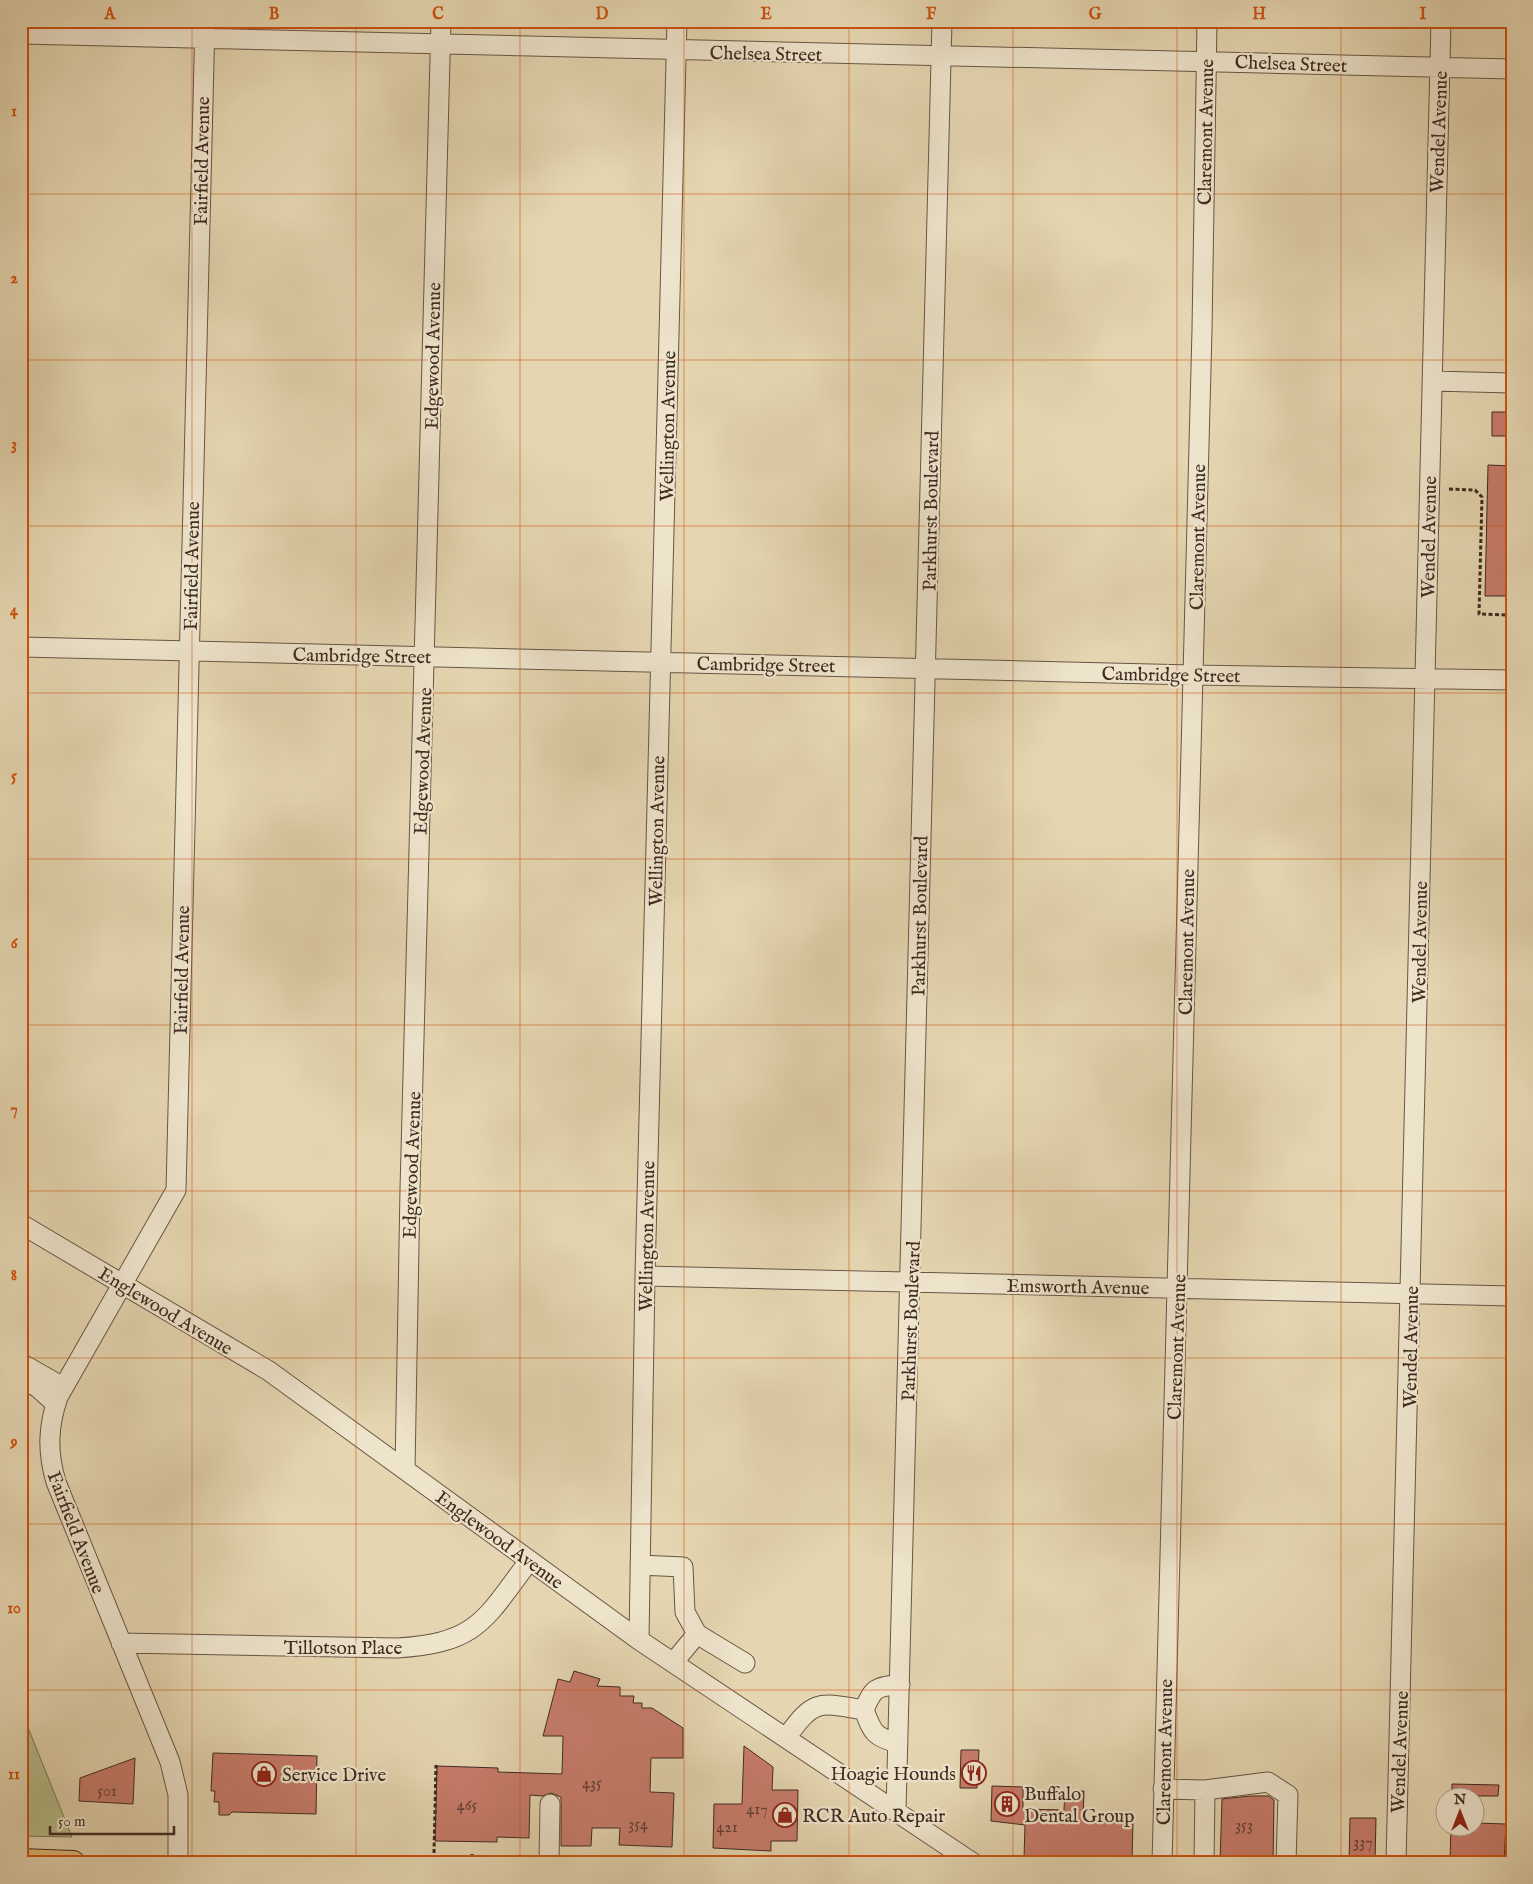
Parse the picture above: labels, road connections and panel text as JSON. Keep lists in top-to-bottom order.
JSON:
{
  "streets": {
    "street": [
      "Chelsea Street",
      "Claremont Avenue",
      "Wendel Avenue",
      "Fairfield Avenue",
      "Edgewood Avenue",
      "Wellington Avenue",
      "Parkhurst Boulevard",
      "Cambridge Street",
      "Emsworth Avenue",
      "Englewood Avenue",
      "Tillotson Place"
    ]
  },
  "crossings": [
    ["Chelsea Street", "Claremont Avenue"],
    ["Chelsea Street", "Wendel Avenue"],
    ["Chelsea Street", "Fairfield Avenue"],
    ["Chelsea Street", "Edgewood Avenue"],
    ["Chelsea Street", "Wellington Avenue"],
    ["Chelsea Street", "Parkhurst Boulevard"],
    ["Claremont Avenue", "Cambridge Street"],
    ["Claremont Avenue", "Emsworth Avenue"],
    ["Wendel Avenue", "Cambridge Street"],
    ["Wendel Avenue", "Emsworth Avenue"],
    ["Fairfield Avenue", "Cambridge Street"],
    ["Fairfield Avenue", "Englewood Avenue"],
    ["Fairfield Avenue", "Tillotson Place"],
    ["Edgewood Avenue", "Cambridge Street"],
    ["Edgewood Avenue", "Englewood Avenue"],
    ["Wellington Avenue", "Cambridge Street"],
    ["Wellington Avenue", "Emsworth Avenue"],
    ["Wellington Avenue", "Englewood Avenue"],
    ["Parkhurst Boulevard", "Cambridge Street"],
    ["Parkhurst Boulevard", "Emsworth Avenue"],
    ["Parkhurst Boulevard", "Englewood Avenue"],
    ["Englewood Avenue", "Tillotson Place"]
  ],
  "places": {
    "restaurant": ["Hoagie Hounds"],
    "shop": ["Service Drive", "RCR Auto Repair"],
    "building": ["Buffalo Dental Group"]
  },
  "house_numbers": [
    "435",
    "501",
    "465",
    "417",
    "354",
    "353",
    "421",
    "337"
  ],
  "scale_bar": "50 m",
  "north": "top",
  "grid": {
    "columns": [
      "A",
      "B",
      "C",
      "D",
      "E",
      "F",
      "G",
      "H",
      "I"
    ],
    "rows": [
      "1",
      "2",
      "3",
      "4",
      "5",
      "6",
      "7",
      "8",
      "9",
      "10",
      "11"
    ]
  }
}
